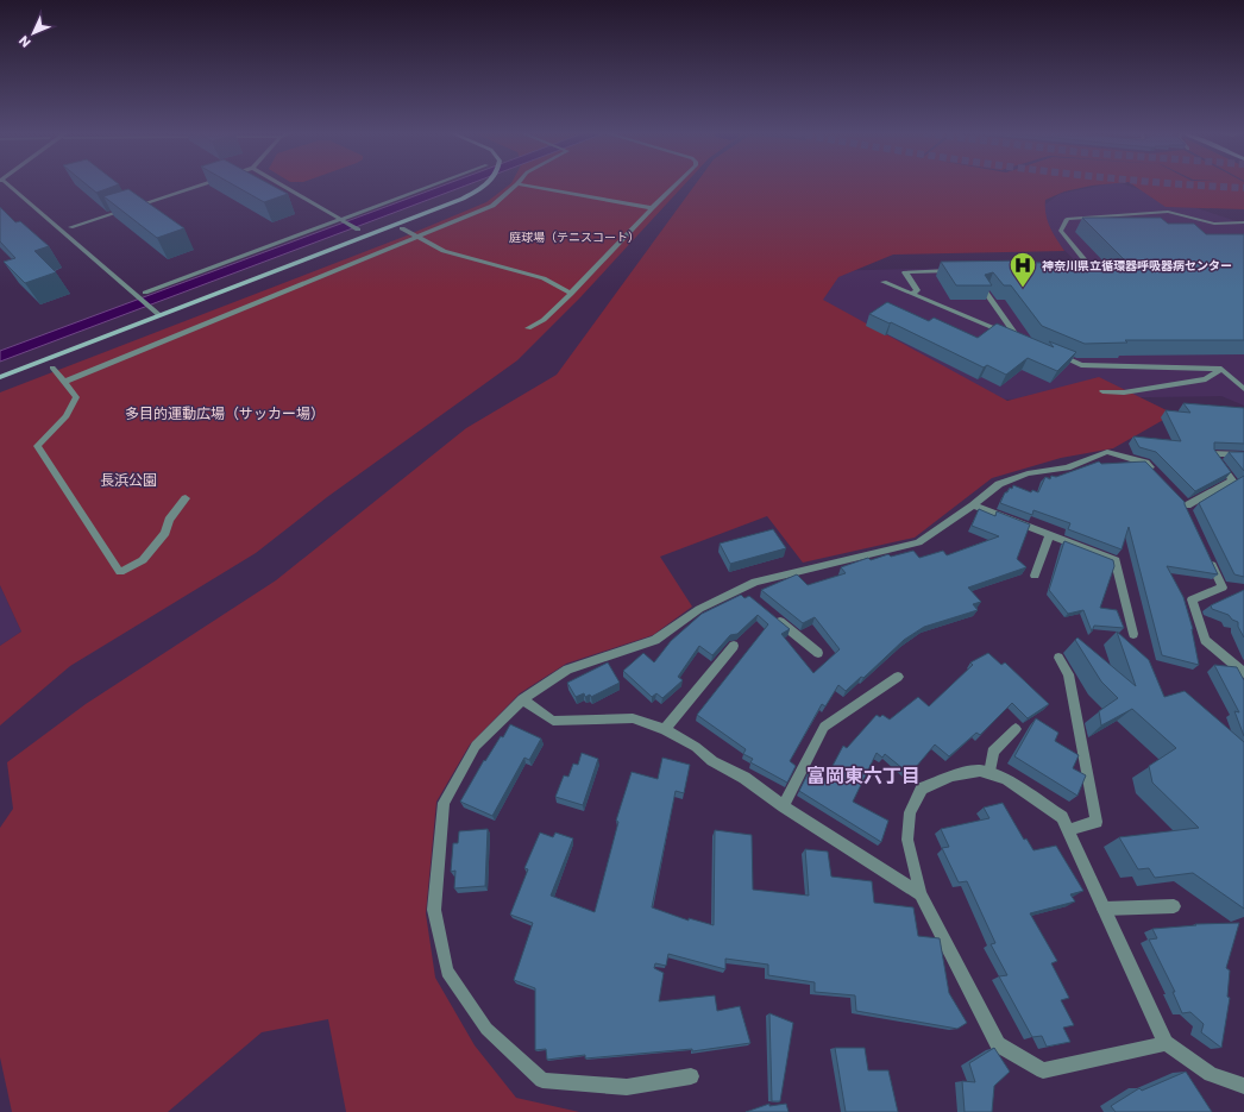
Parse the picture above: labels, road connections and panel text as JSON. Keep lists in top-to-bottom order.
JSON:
{
  "districts": ["富岡東六丁目"],
  "parks": ["庭球場（テニスコート）", "多目的運動広場（サッカー場）", "長浜公園"],
  "places": {
    "hospital": ["神奈川県立循環器呼吸器病センター"]
  },
  "north": "bottom left"
}
